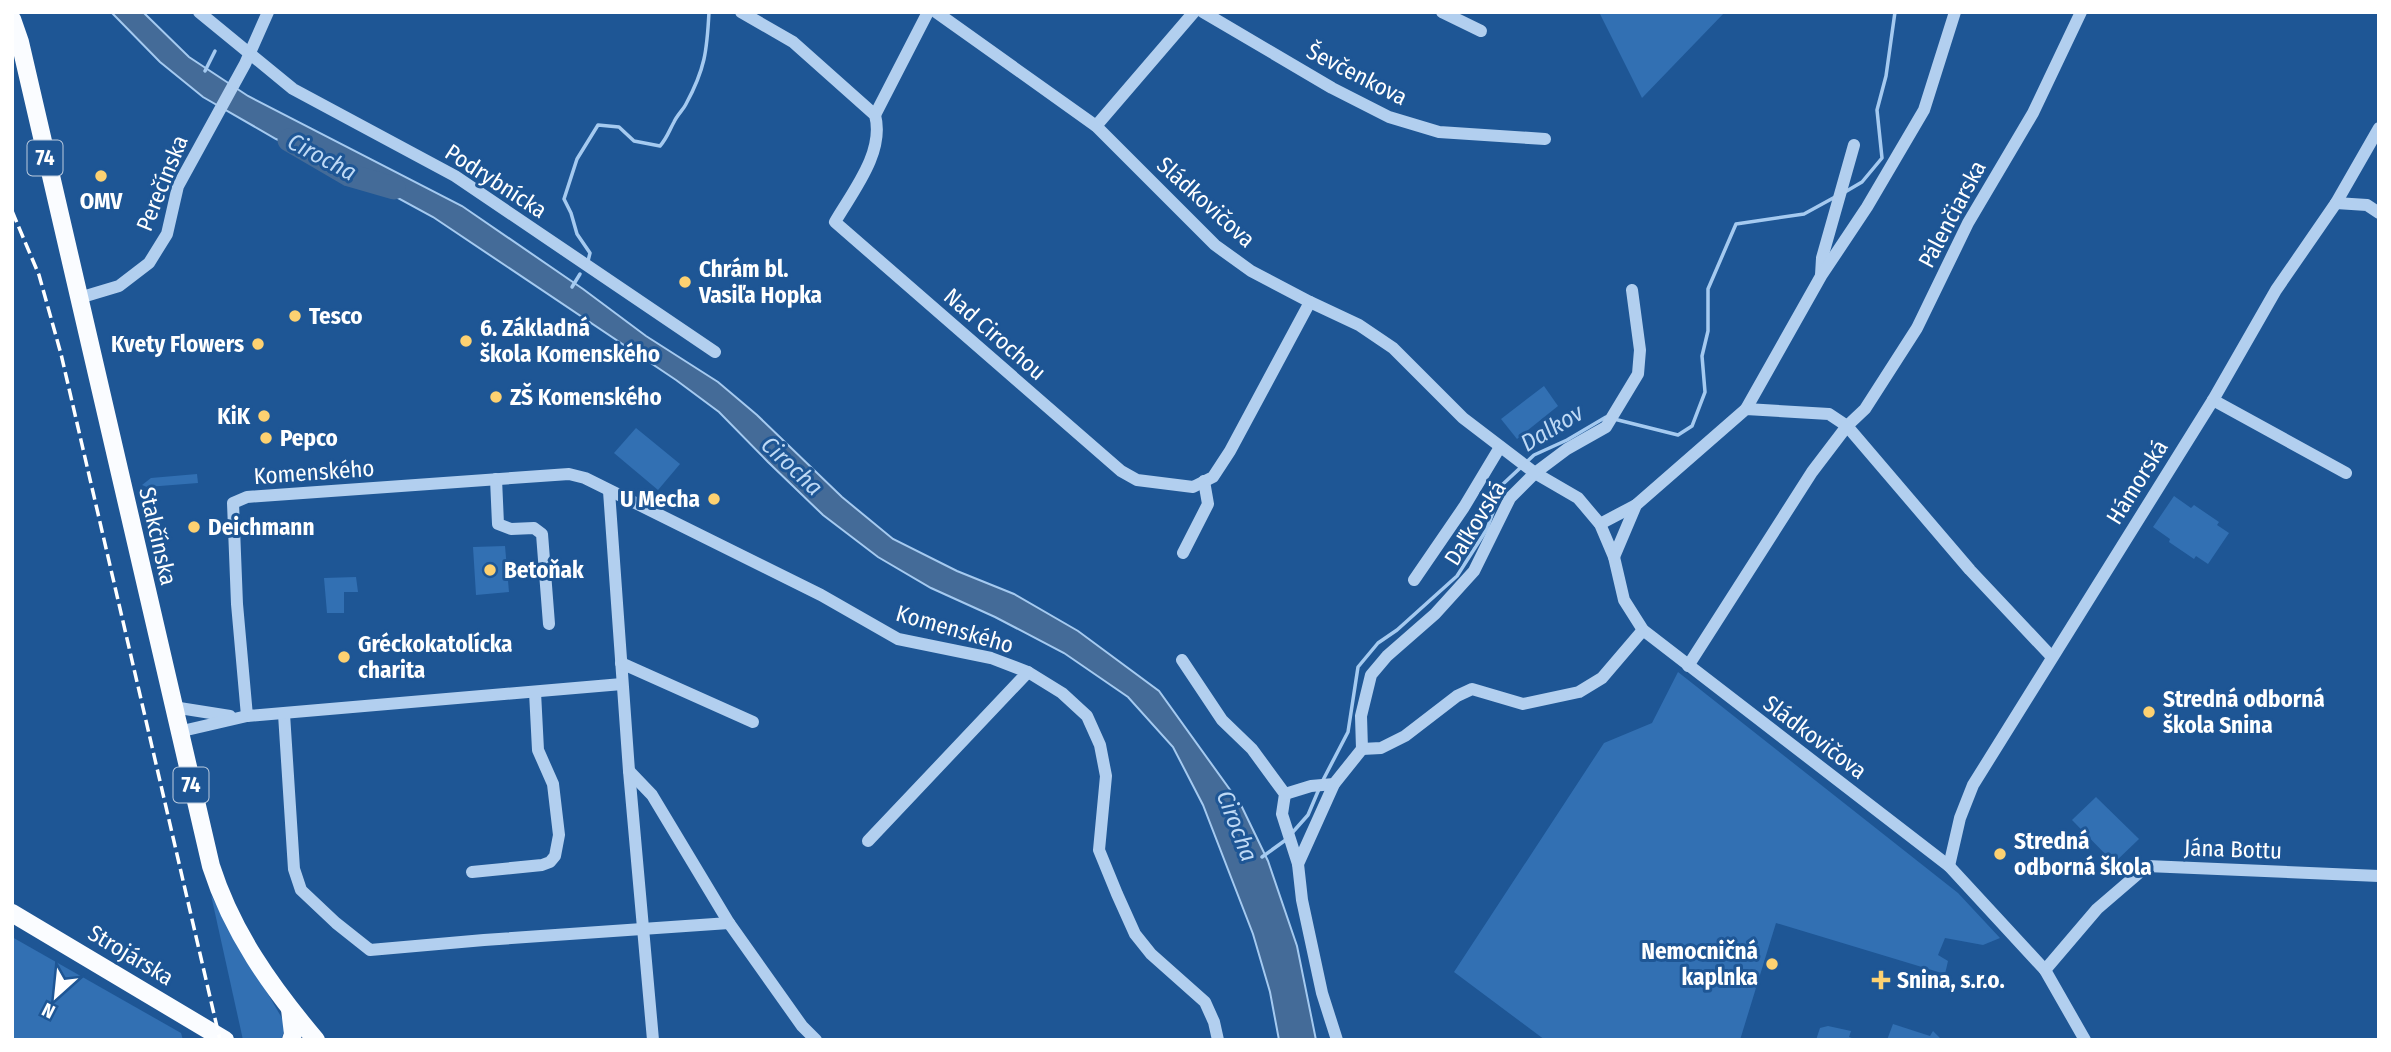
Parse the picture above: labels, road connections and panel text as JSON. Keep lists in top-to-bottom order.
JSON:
{
  "streets": {
    "main road": ["74", "Stakčínska", "Strojárska"],
    "street": [
      "Ševčenkova",
      "Podrybnícka",
      "Perečínska",
      "Sládkovičova",
      "Pálenčiarska",
      "Nad Cirochou",
      "Komenského",
      "Hámorská",
      "Daľkovská",
      "Jána Bottu"
    ]
  },
  "crossings": [
    ["Podrybnícka", "Perečínska"],
    ["Perečínska", "Stakčínska"],
    ["Sládkovičova", "Pálenčiarska"],
    ["Sládkovičova", "Hámorská"],
    ["Sládkovičova", "Daľkovská"],
    ["Sládkovičova", "Jána Bottu"]
  ],
  "water": ["Cirocha", "Dalkov"],
  "places": {
    "other": [
      "OMV",
      "Chrám bl. Vasiľa Hopka",
      "Tesco",
      "6. Základná škola Komenského",
      "Kvety Flowers",
      "ZŠ Komenského",
      "KiK",
      "Pepco",
      "U Mecha",
      "Deichmann",
      "Betoňak",
      "Gréckokatolícka charita",
      "Stredná odborná škola Snina",
      "Stredná odborná škola",
      "Nemocničná kaplnka"
    ],
    "health": ["Snina, s.r.o."]
  },
  "north": "bottom left"
}
